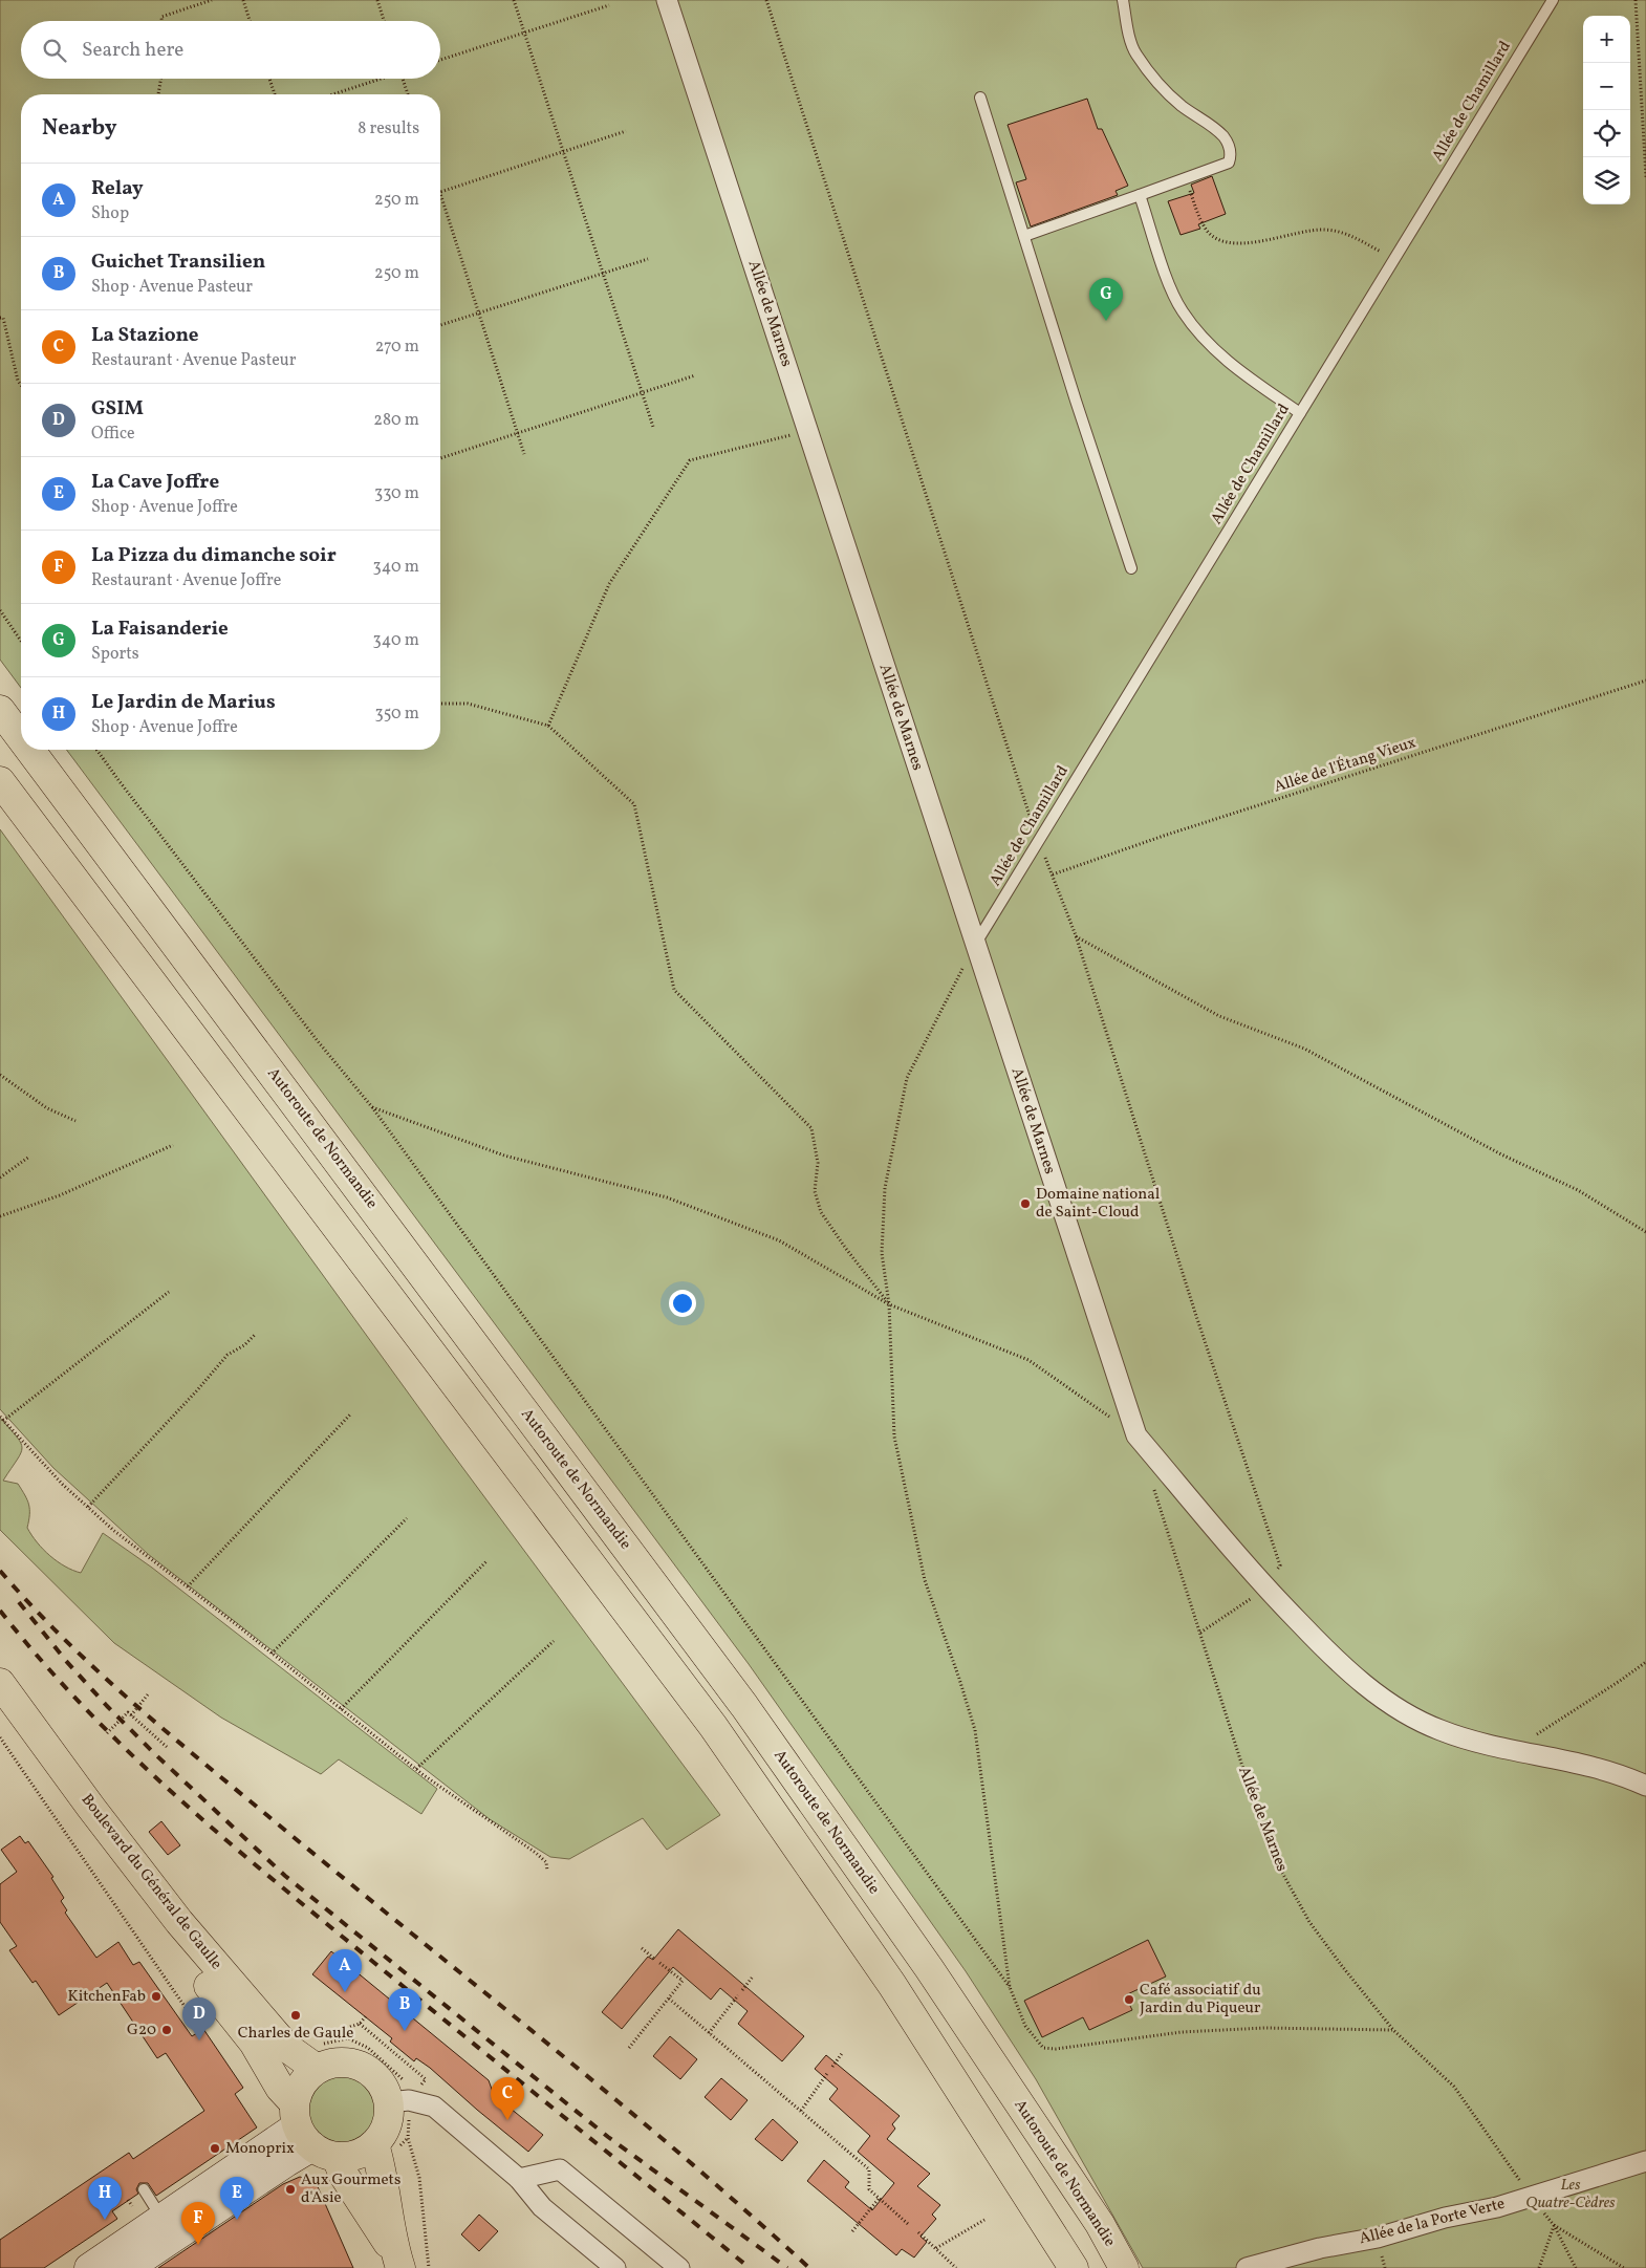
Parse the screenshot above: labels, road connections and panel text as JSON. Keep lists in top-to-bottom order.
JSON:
{
  "streets": {
    "main road": ["Autoroute de Normandie", "Boulevard du Général de Gaulle"],
    "street": ["Allée de Marnes", "Allée de la Porte Verte"],
    "lane": ["Allée de Chamillard"],
    "path": ["Allée de l'Étang Vieux"]
  },
  "crossings": [
    ["Allée de Chamillard", "Allée de Marnes"],
    ["Allée de Marnes", "Allée de la Porte Verte"]
  ],
  "parks": ["Les Quatre-Cèdres"],
  "places": [
    "Domaine national de Saint-Cloud",
    "KitchenFab",
    "Café associatif du Jardin du Piqueur",
    "Charles de Gaule",
    "G20",
    "Monoprix",
    "Aux Gourmets d'Asie"
  ],
  "page": {
    "map_buttons": ["+", "−"],
    "search": "Search here",
    "heading": ["Nearby", "8 results"],
    "list": [
      {
        "mark": "A",
        "name": "Relay",
        "note": "Shop",
        "value": "250 m"
      },
      {
        "mark": "B",
        "name": "Guichet Transilien",
        "note": "Shop · Avenue Pasteur",
        "value": "250 m"
      },
      {
        "mark": "C",
        "name": "La Stazione",
        "note": "Restaurant · Avenue Pasteur",
        "value": "270 m"
      },
      {
        "mark": "D",
        "name": "GSIM",
        "note": "Office",
        "value": "280 m"
      },
      {
        "mark": "E",
        "name": "La Cave Joffre",
        "note": "Shop · Avenue Joffre",
        "value": "330 m"
      },
      {
        "mark": "F",
        "name": "La Pizza du dimanche soir",
        "note": "Restaurant · Avenue Joffre",
        "value": "340 m"
      },
      {
        "mark": "G",
        "name": "La Faisanderie",
        "note": "Sports",
        "value": "340 m"
      },
      {
        "mark": "H",
        "name": "Le Jardin de Marius",
        "note": "Shop · Avenue Joffre",
        "value": "350 m"
      }
    ],
    "pins": [
      "G",
      "A",
      "B",
      "D",
      "C",
      "E",
      "H",
      "F"
    ]
  }
}
